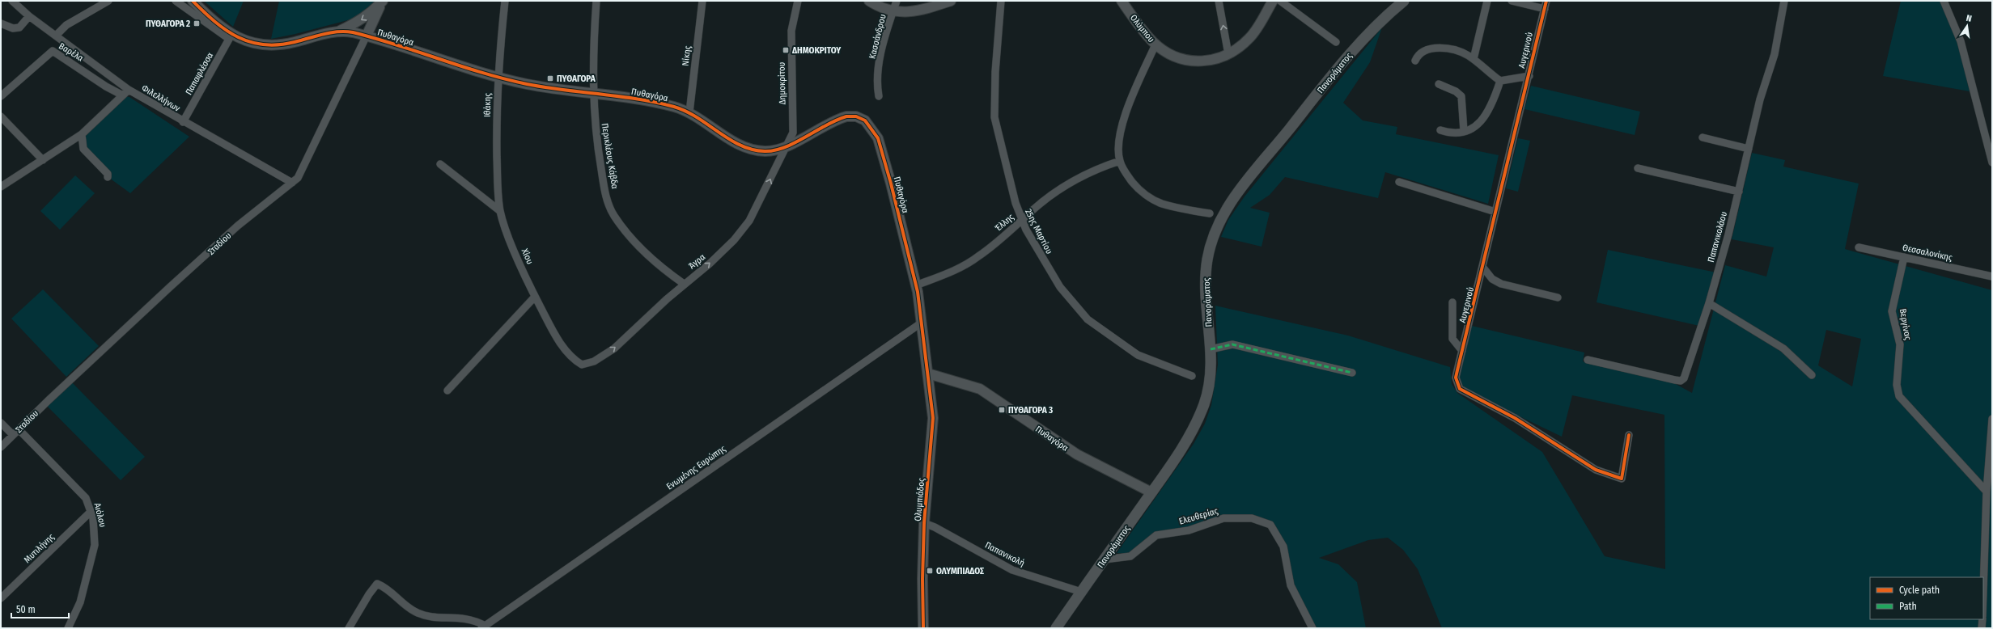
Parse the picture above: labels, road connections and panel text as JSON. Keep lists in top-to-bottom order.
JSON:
{
  "streets": {
    "main road": ["Πανοράματος"],
    "street": [
      "Ολύμπου",
      "Κασσάνδρου",
      "Πυθαγόρα",
      "Αυγερινού",
      "Βαρέλα",
      "Νίκης",
      "Παπαφλέσσα",
      "Δημοκρίτου",
      "Φιλελλήνων",
      "Ιθάκης",
      "Περικλέους Κάβδα",
      "Έλλης",
      "25ης Μαρτίου",
      "Παπανικολάου",
      "Σταδίου",
      "Θεσσαλονίκης",
      "Χίου",
      "Άγρα",
      "Βεργίνας",
      "Ενωμένης Ευρώπης",
      "Ολυμπιάδος",
      "Αιόλου",
      "Ελευθερίας",
      "Μυτιλήνης",
      "Παπανικολή"
    ]
  },
  "crossings": [
    ["Πυθαγόρα", "Νίκης"],
    ["Πυθαγόρα", "Πανοράματος"],
    ["Πυθαγόρα", "Παπαφλέσσα"],
    ["Πυθαγόρα", "Δημοκρίτου"],
    ["Πυθαγόρα", "Ιθάκης"],
    ["Πυθαγόρα", "Περικλέους Κάβδα"],
    ["Πυθαγόρα", "Έλλης"],
    ["Πυθαγόρα", "Σταδίου"],
    ["Πυθαγόρα", "Άγρα"],
    ["Πυθαγόρα", "Ενωμένης Ευρώπης"],
    ["Πυθαγόρα", "Ολυμπιάδος"],
    ["Πανοράματος", "Ελευθερίας"],
    ["Πανοράματος", "Παπανικολή"],
    ["Παπαφλέσσα", "Φιλελλήνων"],
    ["Δημοκρίτου", "Άγρα"],
    ["Φιλελλήνων", "Σταδίου"],
    ["Ιθάκης", "Χίου"],
    ["Περικλέους Κάβδα", "Άγρα"],
    ["Έλλης", "25ης Μαρτίου"],
    ["Σταδίου", "Αιόλου"],
    ["Θεσσαλονίκης", "Βεργίνας"],
    ["Χίου", "Άγρα"],
    ["Ολυμπιάδος", "Παπανικολή"],
    ["Αιόλου", "Μυτιλήνης"]
  ],
  "one_way": ["Άγρα"],
  "places": {
    "transit": [
      "ΠΥΘΑΓΟΡΑ 2",
      "ΔΗΜΟΚΡΙΤΟΥ",
      "ΠΥΘΑΓΟΡΑ",
      "ΠΥΘΑΓΟΡΑ 3",
      "ΟΛΥΜΠΙΑΔΟΣ"
    ]
  },
  "legend": ["Cycle path", "Path"],
  "scale_bar": "50 m",
  "north": "top"
}
